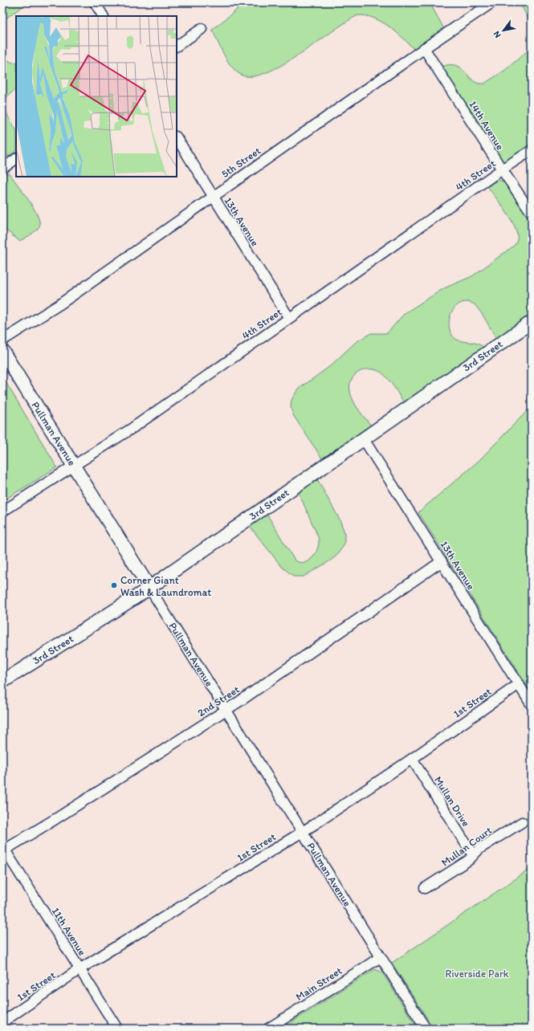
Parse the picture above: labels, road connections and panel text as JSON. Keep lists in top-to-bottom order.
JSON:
{
  "streets": {
    "street": [
      "14th Avenue",
      "5th Street",
      "4th Street",
      "13th Avenue",
      "3rd Street",
      "Pullman Avenue",
      "2nd Street",
      "1st Street",
      "Mullan Drive",
      "Mullan Court",
      "11th Avenue",
      "Main Street"
    ]
  },
  "crossings": [
    ["14th Avenue", "5th Street"],
    ["14th Avenue", "4th Street"],
    ["5th Street", "13th Avenue"],
    ["4th Street", "13th Avenue"],
    ["4th Street", "Pullman Avenue"],
    ["13th Avenue", "3rd Street"],
    ["13th Avenue", "2nd Street"],
    ["13th Avenue", "1st Street"],
    ["3rd Street", "Pullman Avenue"],
    ["Pullman Avenue", "2nd Street"],
    ["Pullman Avenue", "1st Street"],
    ["Pullman Avenue", "Main Street"],
    ["2nd Street", "11th Avenue"],
    ["1st Street", "Mullan Drive"],
    ["1st Street", "11th Avenue"],
    ["Mullan Drive", "Mullan Court"]
  ],
  "parks": ["Riverside Park"],
  "places": ["Corner Giant Wash & Laundromat"],
  "north": "bottom left"
}
